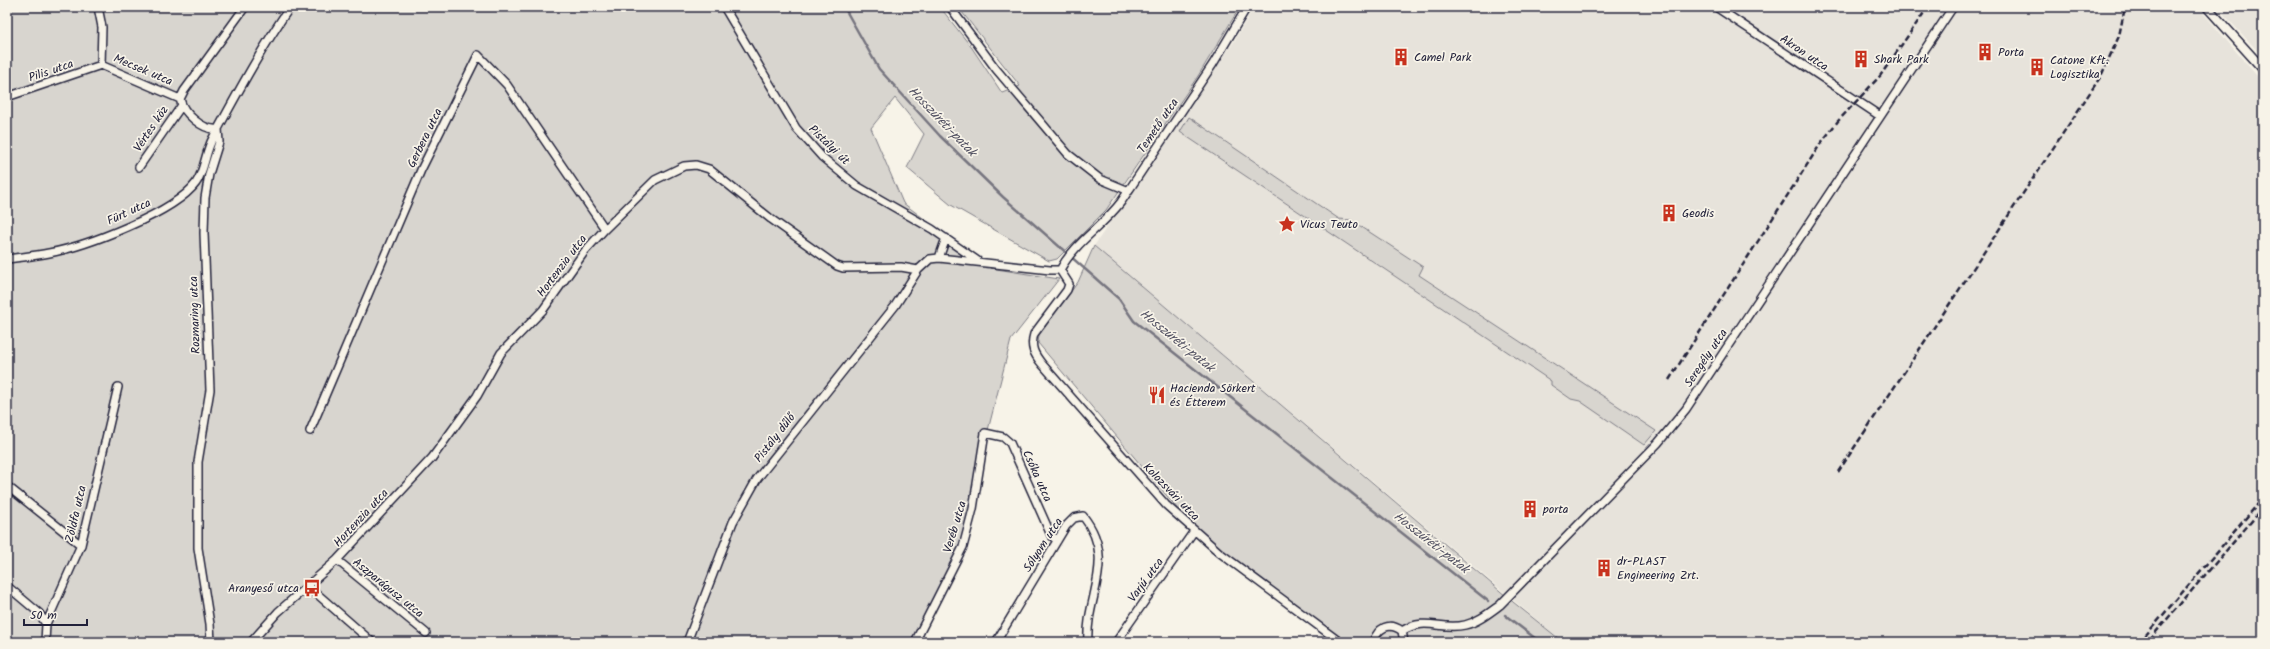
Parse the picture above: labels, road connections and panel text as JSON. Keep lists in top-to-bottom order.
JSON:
{
  "streets": {
    "street": [
      "Akron utca",
      "Mecsek utca",
      "Pilis utca",
      "Temető utca",
      "Vértes köz",
      "Gerbera utca",
      "Pistályi út",
      "Fürt utca",
      "Hortenzia utca",
      "Rozmaring utca",
      "Seregély utca",
      "Pistály dűlő",
      "Csóka utca",
      "Kolozsvári utca",
      "Zöldfa utca",
      "Veréb utca",
      "Sólyom utca",
      "Varjú utca",
      "Aszparágusz utca"
    ]
  },
  "crossings": [
    ["Akron utca", "Seregély utca"],
    ["Mecsek utca", "Pilis utca"],
    ["Mecsek utca", "Vértes köz"],
    ["Mecsek utca", "Fürt utca"],
    ["Mecsek utca", "Rozmaring utca"],
    ["Temető utca", "Kolozsvári utca"],
    ["Gerbera utca", "Hortenzia utca"],
    ["Fürt utca", "Rozmaring utca"],
    ["Hortenzia utca", "Pistály dűlő"],
    ["Hortenzia utca", "Aszparágusz utca"],
    ["Csóka utca", "Veréb utca"],
    ["Csóka utca", "Sólyom utca"],
    ["Kolozsvári utca", "Varjú utca"]
  ],
  "water": ["Hosszúréti-patak"],
  "places": {
    "building": [
      "Porta",
      "Camel Park",
      "Shark Park",
      "Catone Kft. Logisztika",
      "Geodis",
      "porta",
      "dr-PLAST Engineering Zrt."
    ],
    "place": ["Vicus Teuto"],
    "restaurant": ["Hacienda Sörkert és Étterem"],
    "bus stop": ["Aranyeső utca"]
  },
  "scale_bar": "50 m"
}
